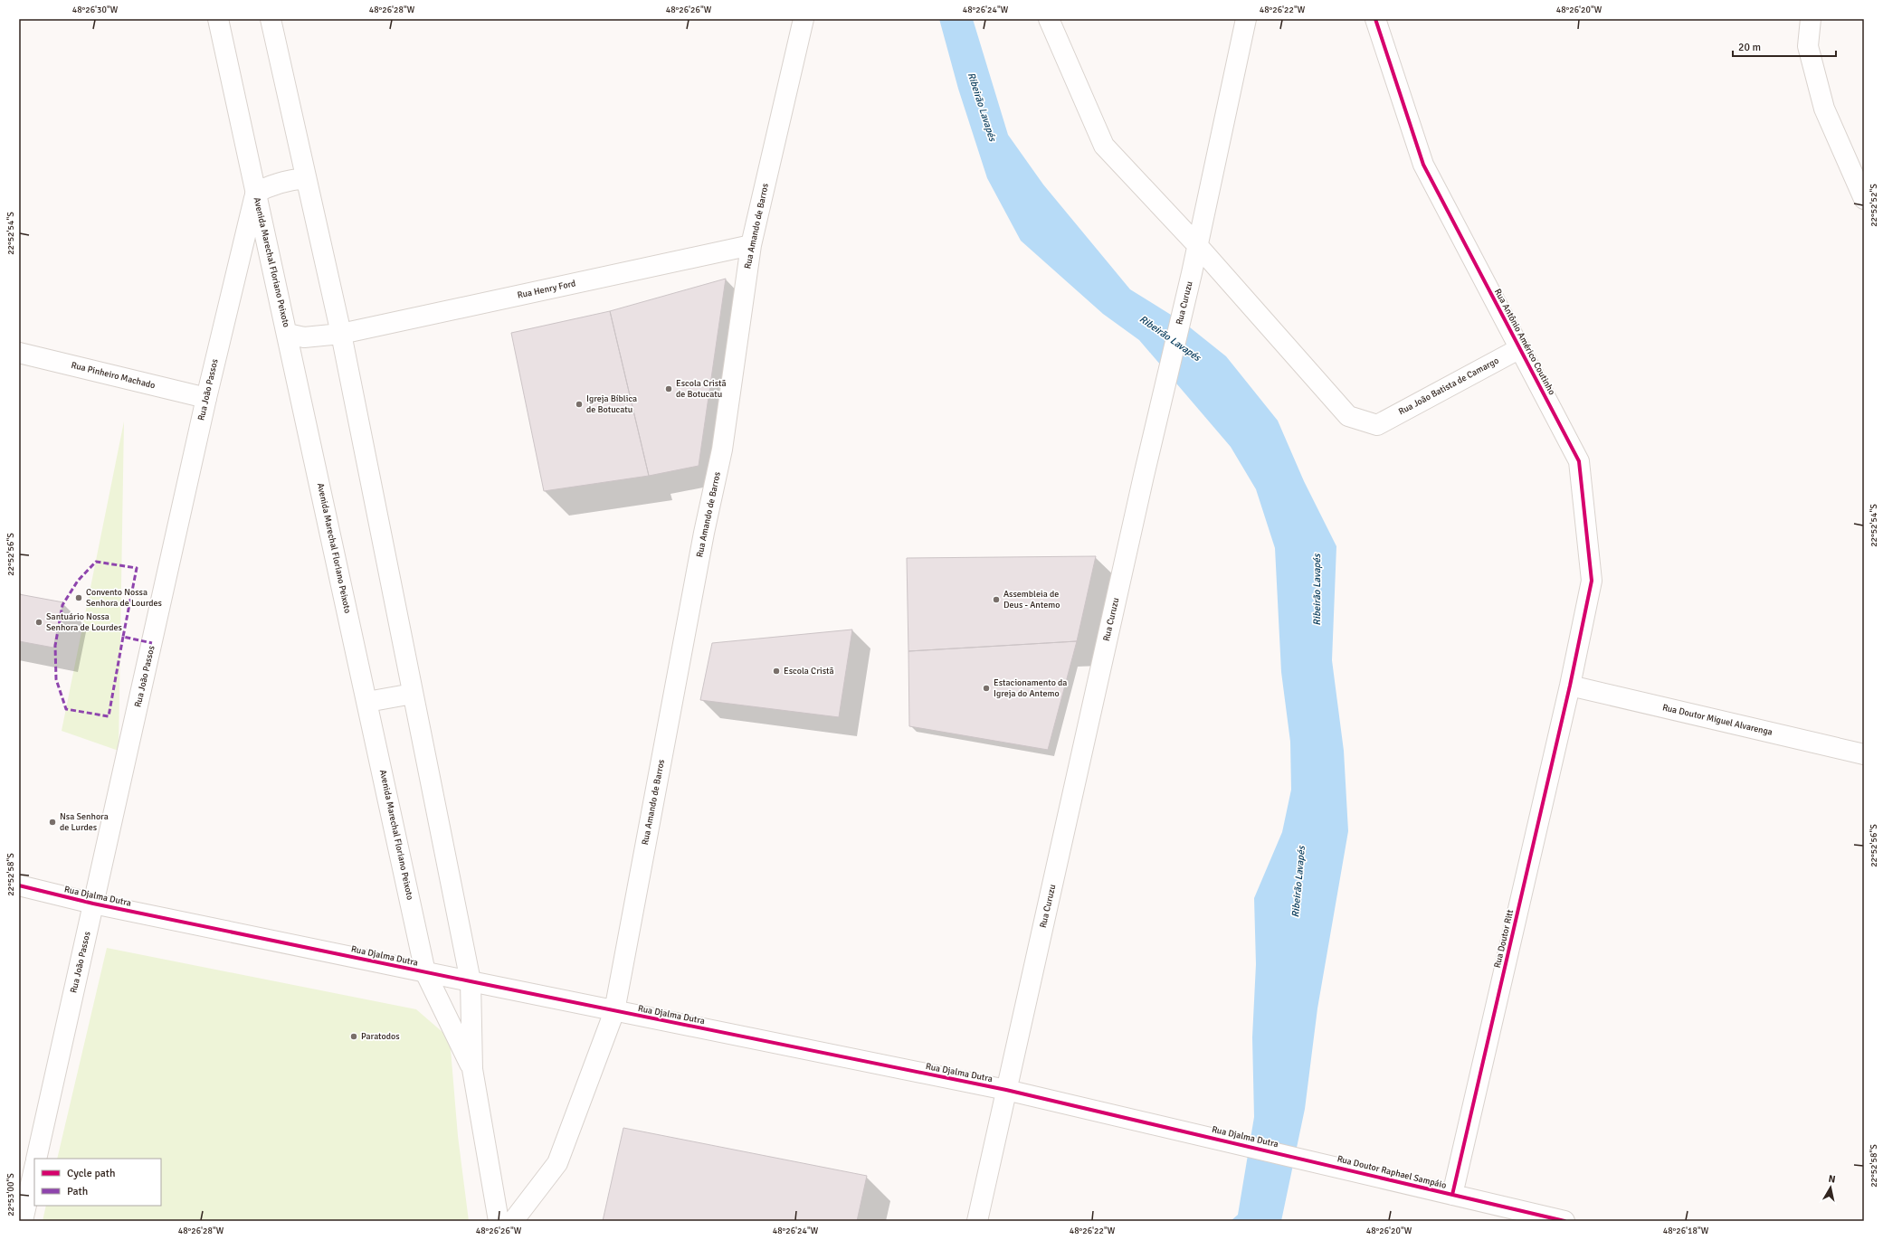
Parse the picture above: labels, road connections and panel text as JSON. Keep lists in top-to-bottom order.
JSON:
{
  "streets": {
    "street": [
      "Rua Amando de Barros",
      "Avenida Marechal Floriano Peixoto",
      "Rua Henry Ford",
      "Rua Curuzu",
      "Rua Antônio Américo Coutinho",
      "Rua Pinheiro Machado",
      "Rua João Batista de Camargo",
      "Rua João Passos",
      "Rua Doutor Miguel Alvarenga",
      "Rua Djalma Dutra",
      "Rua Doutor Ritt",
      "Rua Doutor Raphael Sampáio"
    ]
  },
  "crossings": [
    ["Rua Amando de Barros", "Rua Henry Ford"],
    ["Rua Amando de Barros", "Rua Djalma Dutra"],
    ["Avenida Marechal Floriano Peixoto", "Rua Henry Ford"],
    ["Avenida Marechal Floriano Peixoto", "Rua João Passos"],
    ["Avenida Marechal Floriano Peixoto", "Rua Djalma Dutra"],
    ["Rua Curuzu", "Rua João Batista de Camargo"],
    ["Rua Curuzu", "Rua Djalma Dutra"],
    ["Rua Antônio Américo Coutinho", "Rua João Batista de Camargo"],
    ["Rua Antônio Américo Coutinho", "Rua Doutor Miguel Alvarenga"],
    ["Rua Antônio Américo Coutinho", "Rua Doutor Ritt"],
    ["Rua Pinheiro Machado", "Rua João Passos"],
    ["Rua João Passos", "Rua Djalma Dutra"],
    ["Rua Doutor Miguel Alvarenga", "Rua Doutor Ritt"],
    ["Rua Djalma Dutra", "Rua Doutor Raphael Sampáio"],
    ["Rua Doutor Ritt", "Rua Doutor Raphael Sampáio"]
  ],
  "water": ["Ribeirão Lavapés"],
  "places": [
    "Escola Cristã de Botucatu",
    "Igreja Bíblica de Botucatu",
    "Convento Nossa Senhora de Lourdes",
    "Assembleia de Deus - Antemo",
    "Santuário Nossa Senhora de Lourdes",
    "Escola Cristã",
    "Estacionamento da Igreja do Antemo",
    "Nsa Senhora de Lurdes",
    "Paratodos"
  ],
  "legend": ["Cycle path", "Path"],
  "scale_bar": "20 m",
  "north": "top",
  "coordinates": [
    "48°26'30\"W",
    "48°26'28\"W",
    "48°26'26\"W",
    "48°26'24\"W",
    "48°26'22\"W",
    "48°26'20\"W",
    "22°52'52\"S",
    "22°52'54\"S",
    "22°52'56\"S",
    "22°52'58\"S",
    "22°53'00\"S",
    "48°26'18\"W"
  ]
}
